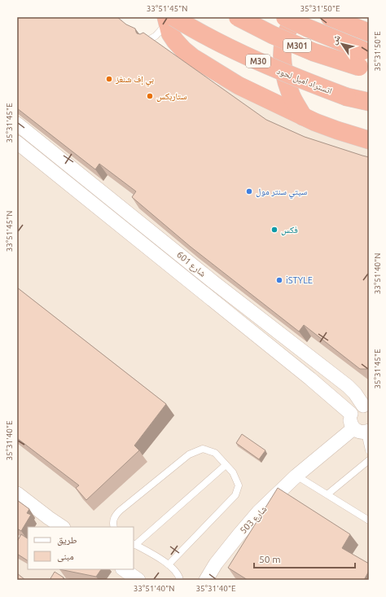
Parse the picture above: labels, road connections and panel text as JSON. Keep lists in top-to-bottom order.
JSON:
{
  "streets": {
    "highway": ["M301", "M30", "اتستراد اميل لحود"],
    "street": ["شارع 601", "شارع 503"]
  },
  "places": [
    "بي إف شنغز",
    "ستاربكس",
    "سيتي سنتر مول",
    "فكس",
    "iSTYLE"
  ],
  "legend": ["طريق", "مبنى"],
  "scale_bar": "50 m",
  "north": "top left",
  "coordinates": [
    "33°51'45\"N",
    "35°31'50\"E",
    "35°31'45\"E",
    "33°51'40\"N",
    "35°31'40\"E"
  ]
}
